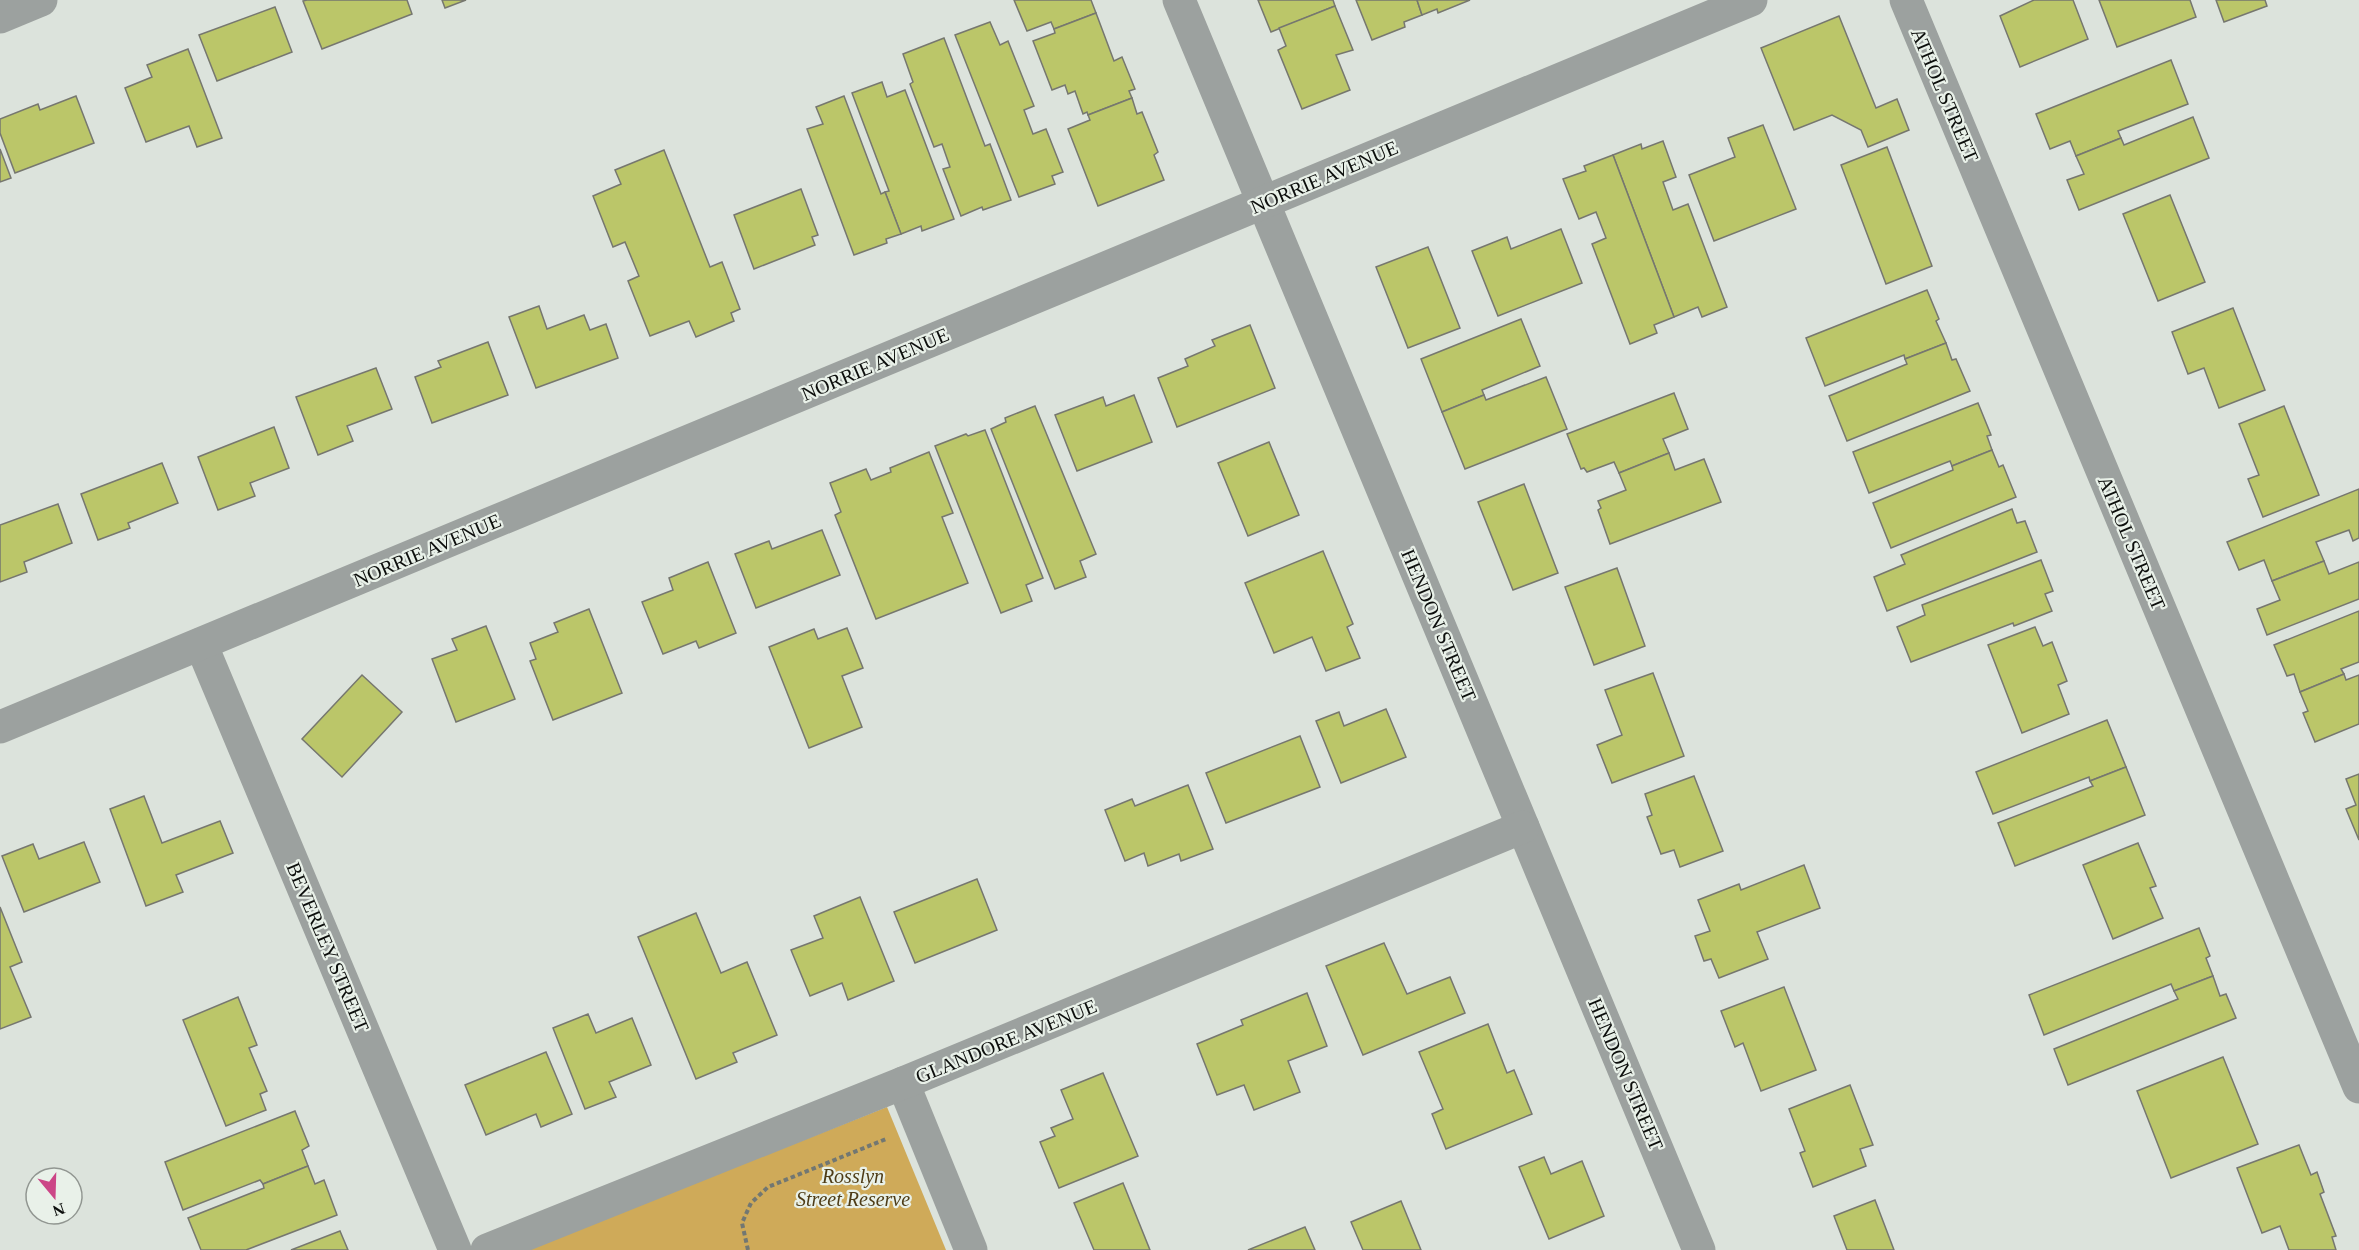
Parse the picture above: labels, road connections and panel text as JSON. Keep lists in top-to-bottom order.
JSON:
{
  "streets": {
    "street": [
      "ATHOL STREET",
      "NORRIE AVENUE",
      "HENDON STREET",
      "BEVERLEY STREET",
      "GLANDORE AVENUE"
    ]
  },
  "crossings": [
    ["NORRIE AVENUE", "HENDON STREET"],
    ["NORRIE AVENUE", "BEVERLEY STREET"],
    ["HENDON STREET", "GLANDORE AVENUE"]
  ],
  "parks": ["Rosslyn Street Reserve"],
  "north": "bottom"
}
